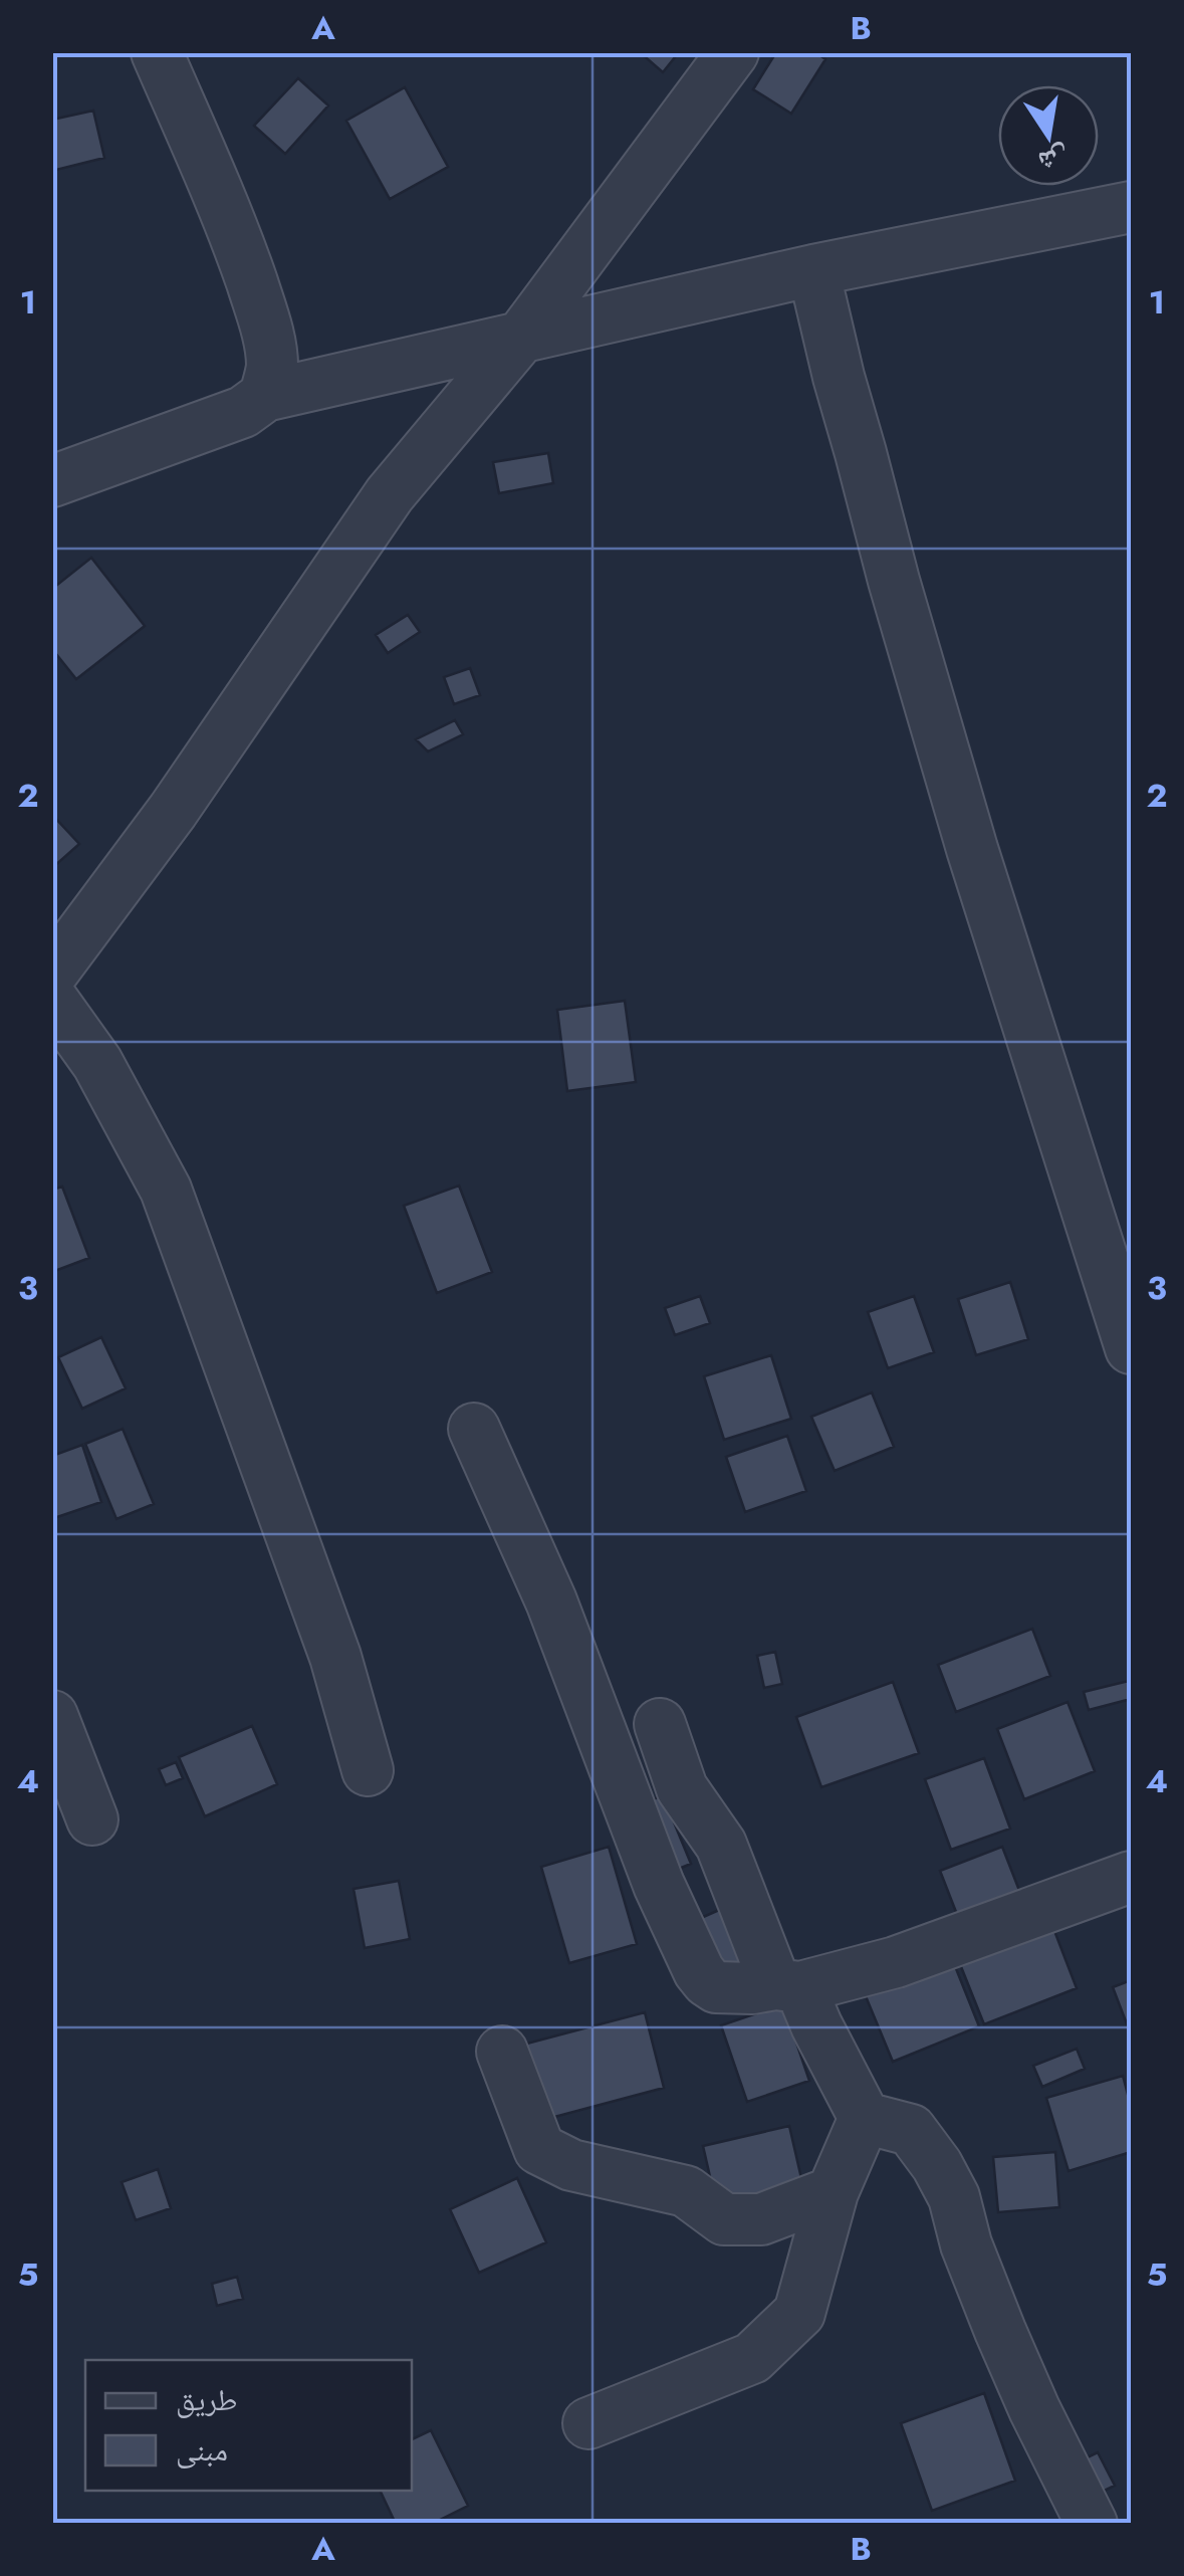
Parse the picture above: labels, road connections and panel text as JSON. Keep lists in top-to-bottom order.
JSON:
{
  "legend": ["طريق", "مبنى"],
  "north": "bottom",
  "grid": {
    "columns": ["A", "B"],
    "rows": [
      "1",
      "2",
      "3",
      "4",
      "5"
    ]
  }
}
